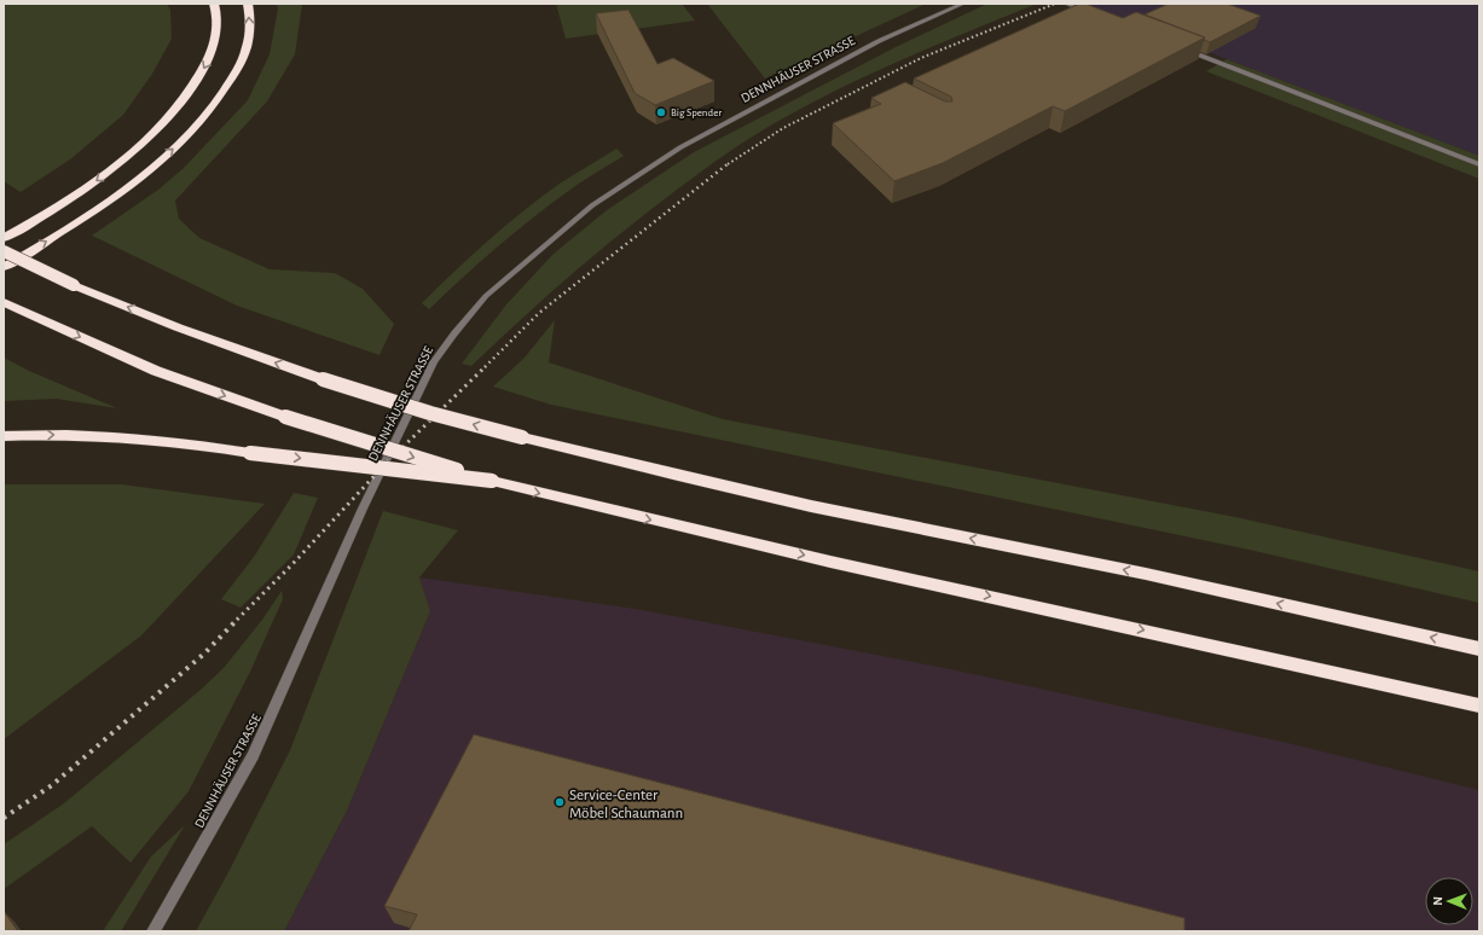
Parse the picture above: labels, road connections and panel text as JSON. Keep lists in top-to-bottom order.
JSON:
{
  "streets": {
    "street": ["DENNHÄUSER STRASSE"]
  },
  "places": ["Big Spender", "Service-Center Möbel Schaumann"],
  "north": "left"
}
